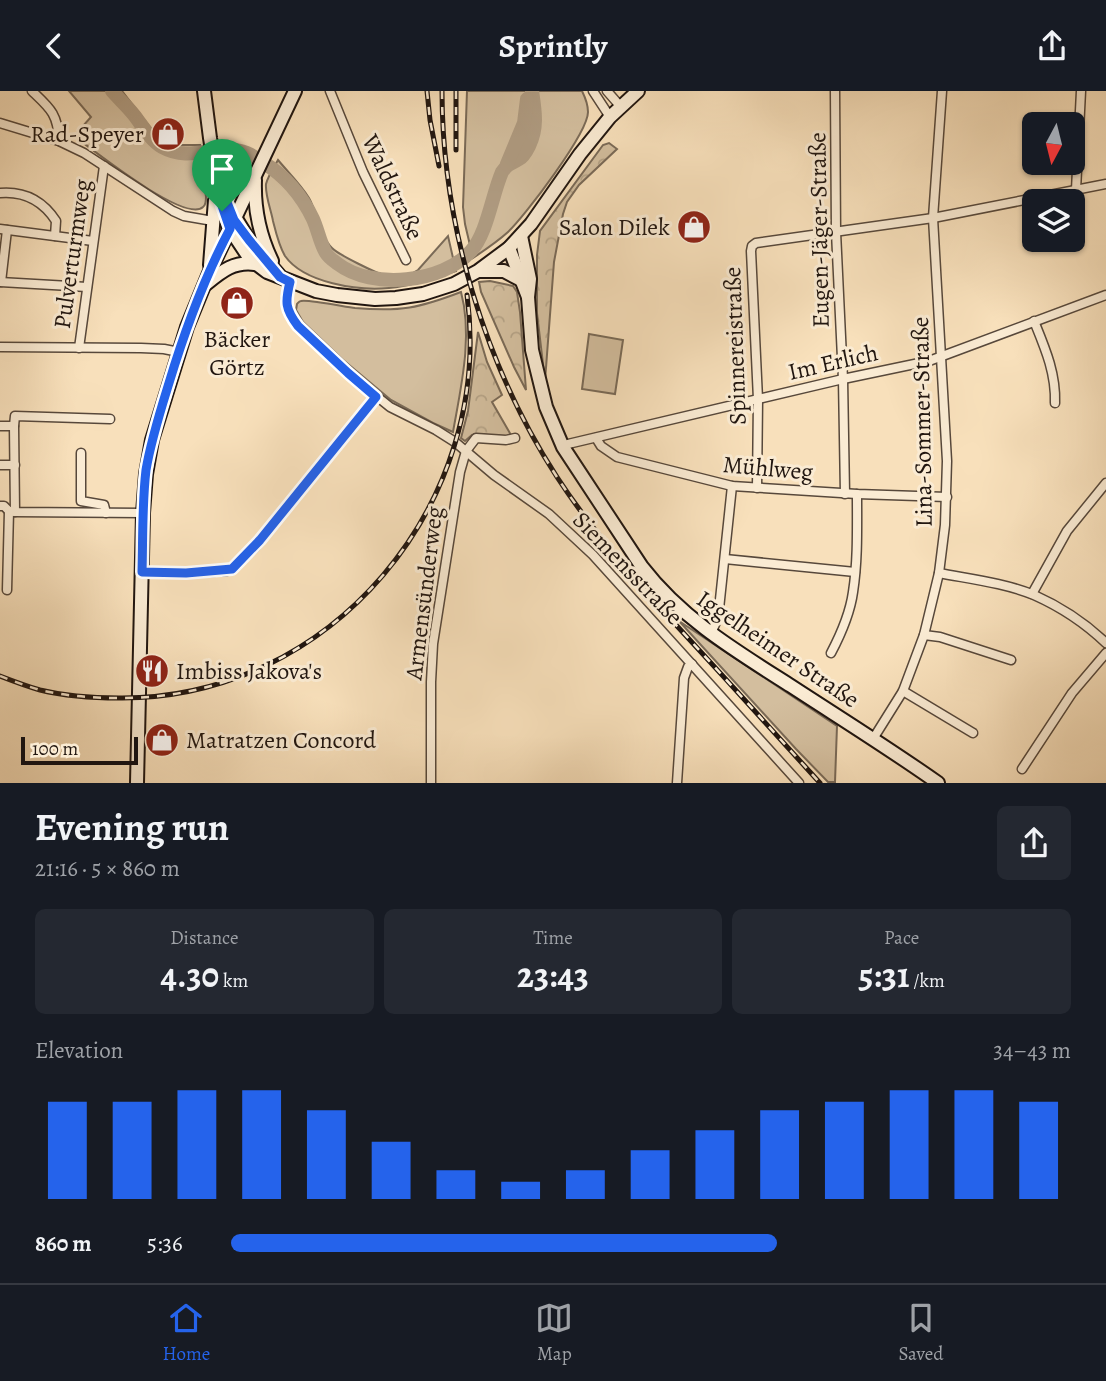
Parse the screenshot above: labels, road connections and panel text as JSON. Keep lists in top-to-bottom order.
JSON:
{
  "streets": {
    "main road": ["Iggelheimer Straße"],
    "street": [
      "Waldstraße",
      "Eugen-Jäger-Straße",
      "Pulverturmweg",
      "Spinnereistraße",
      "Im Erlich",
      "Lina-Sommer-Straße",
      "Mühlweg",
      "Siemensstraße",
      "Armensünderweg"
    ]
  },
  "crossings": [
    ["Eugen-Jäger-Straße", "Spinnereistraße"],
    ["Eugen-Jäger-Straße", "Im Erlich"],
    ["Eugen-Jäger-Straße", "Mühlweg"],
    ["Spinnereistraße", "Im Erlich"],
    ["Spinnereistraße", "Mühlweg"],
    ["Im Erlich", "Lina-Sommer-Straße"],
    ["Im Erlich", "Mühlweg"],
    ["Im Erlich", "Iggelheimer Straße"],
    ["Lina-Sommer-Straße", "Mühlweg"],
    ["Lina-Sommer-Straße", "Iggelheimer Straße"],
    ["Siemensstraße", "Armensünderweg"]
  ],
  "places": {
    "shop": [
      "Rad-Speyer",
      "Salon Dilek",
      "Bäcker Görtz",
      "Matratzen Concord"
    ],
    "restaurant": ["Imbiss Jakova's"]
  },
  "scale_bar": "100 m",
  "north": "bottom",
  "page": {
    "header": "Sprintly",
    "scale": "100 m",
    "heading": ["Evening run", "21:16 · 5 × 860 m"],
    "stats": [
      ["Distance", "4.30 km"],
      ["Time", "23:43"],
      ["Pace", "5:31 /km"]
    ],
    "chart": ["Elevation", "34–43 m"],
    "list": [
      {
        "name": "860 m",
        "note": "5:36"
      }
    ],
    "tabs": ["Home", "Map", "Saved"]
  }
}
